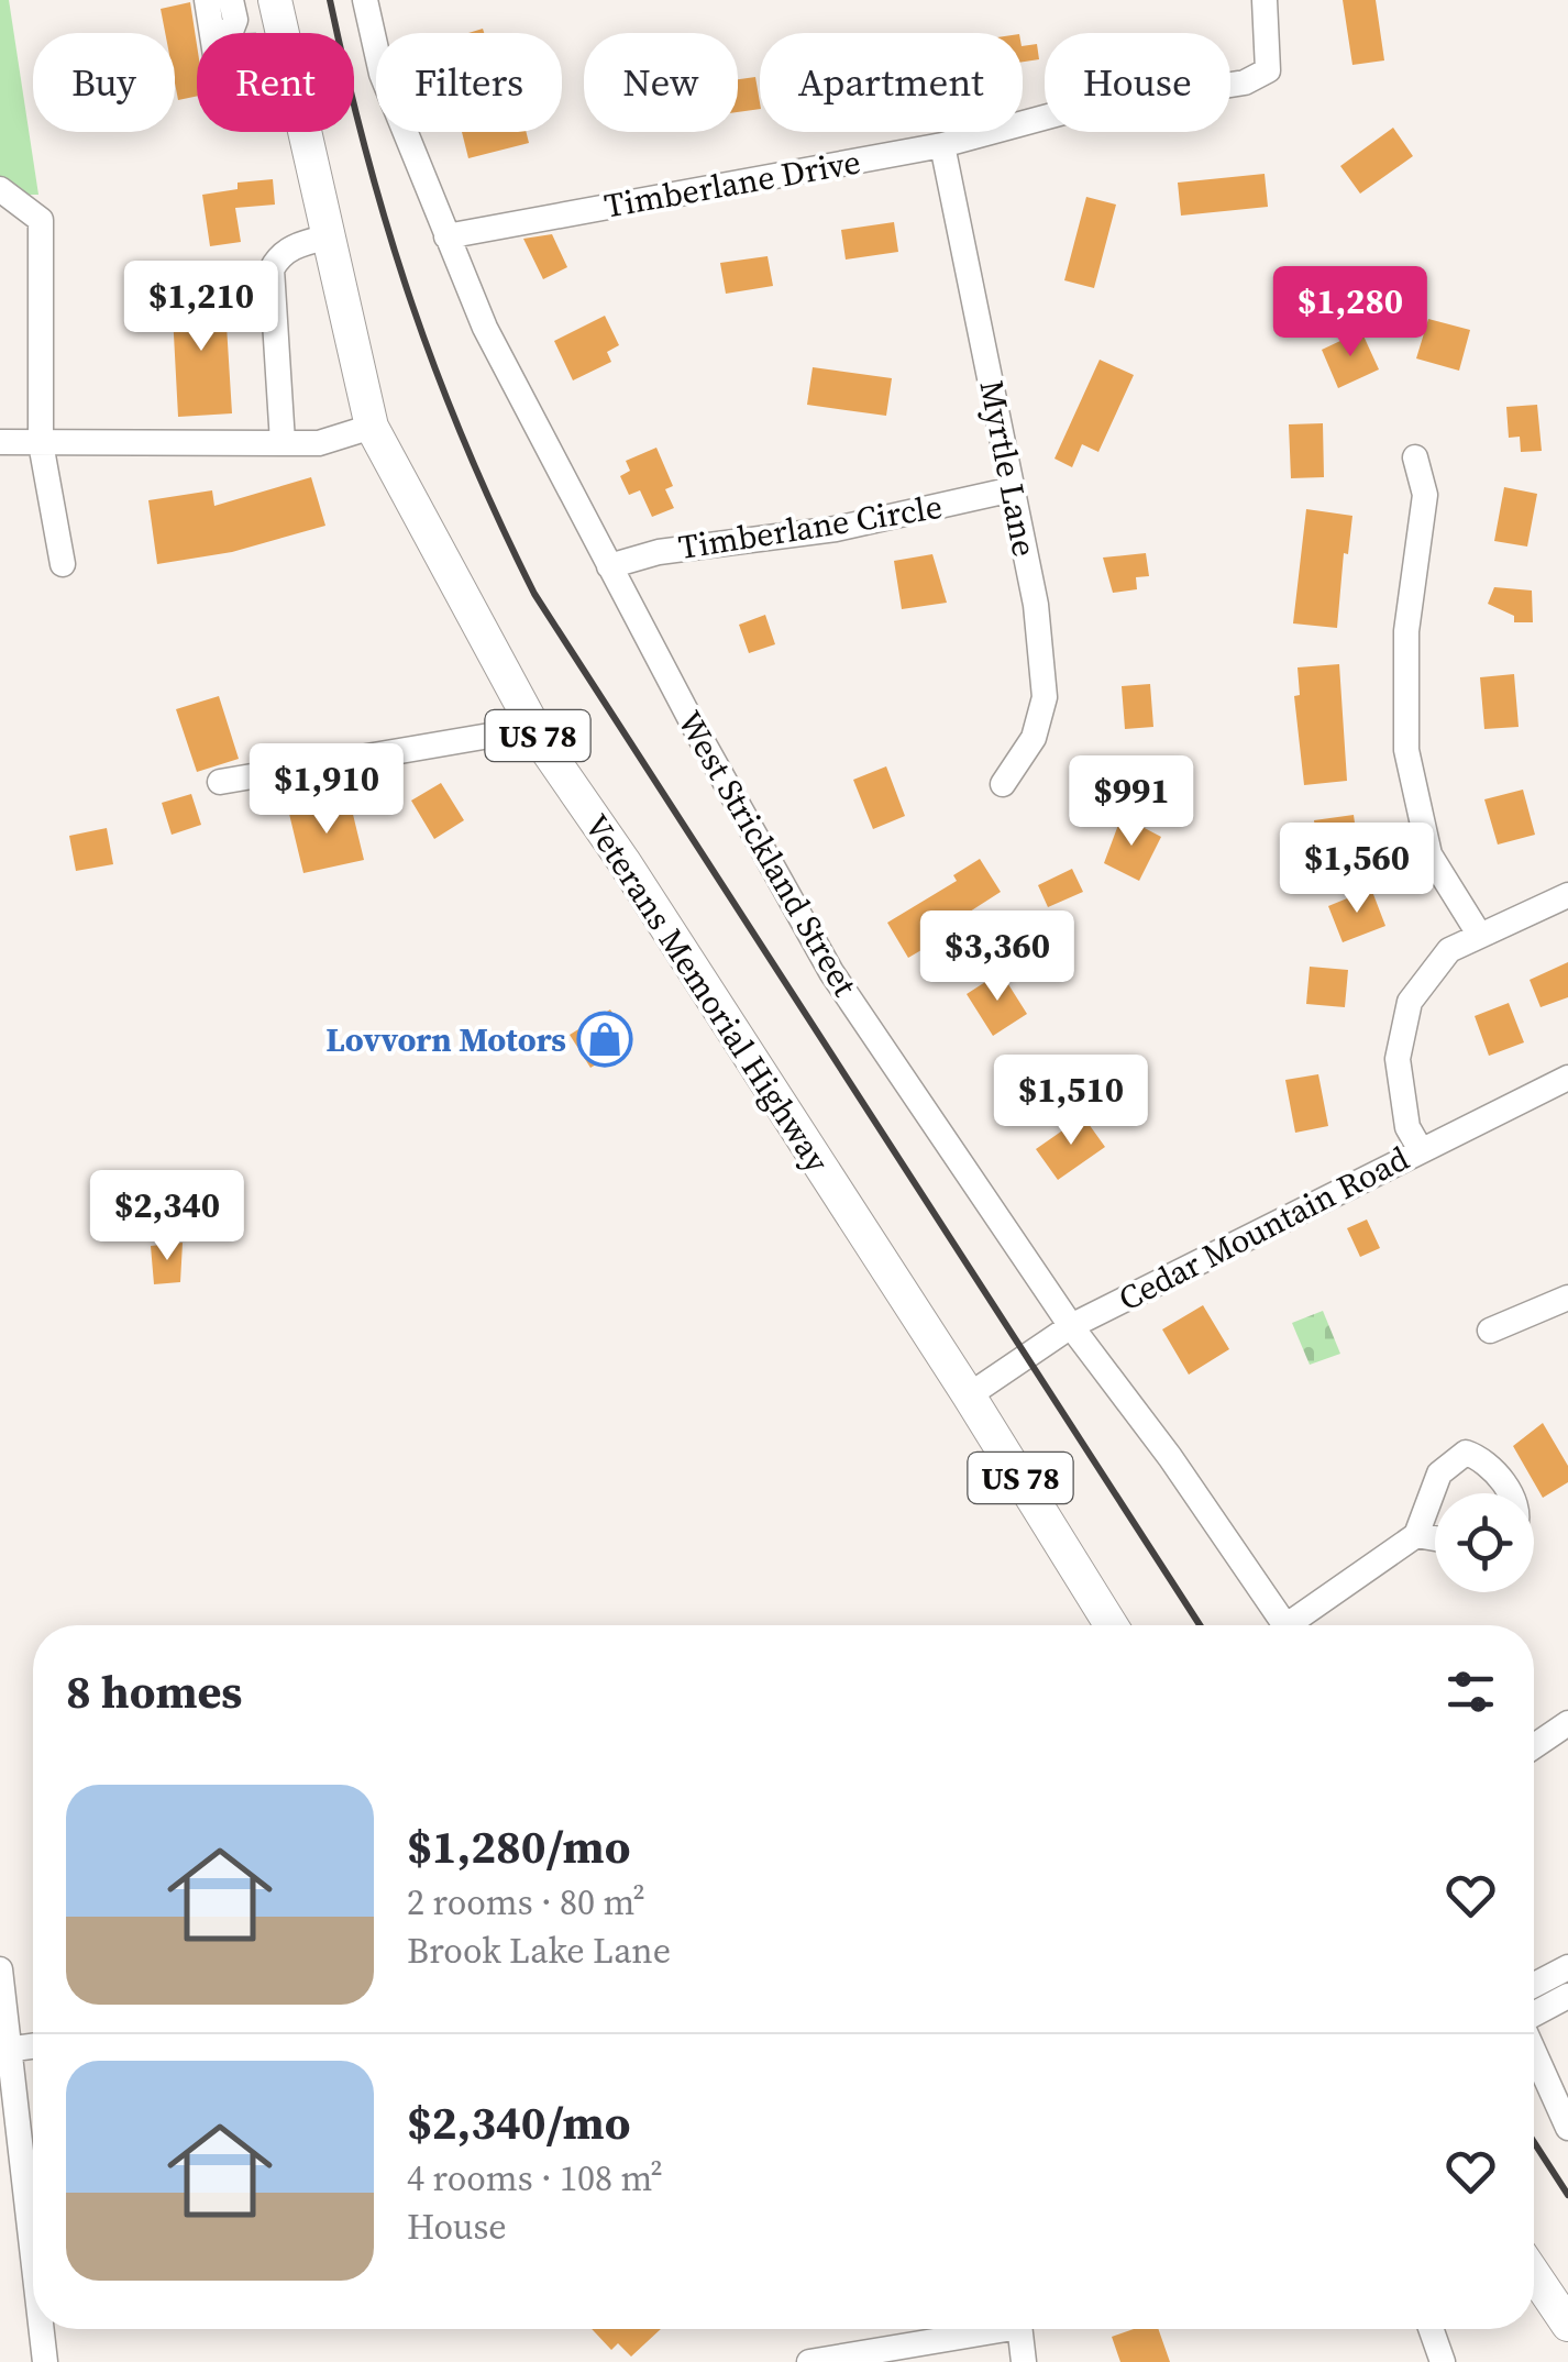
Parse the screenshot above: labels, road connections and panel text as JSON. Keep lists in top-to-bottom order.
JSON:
{
  "streets": {
    "main road": ["US 78", "Veterans Memorial Highway"],
    "street": [
      "Timberlane Drive",
      "Myrtle Lane",
      "Timberlane Circle",
      "West Strickland Street",
      "Cedar Mountain Road"
    ]
  },
  "crossings": [
    ["Timberlane Drive", "Myrtle Lane"],
    ["Timberlane Drive", "West Strickland Street"],
    ["Myrtle Lane", "Timberlane Circle"],
    ["Timberlane Circle", "West Strickland Street"],
    ["West Strickland Street", "Cedar Mountain Road"],
    ["Veterans Memorial Highway", "Cedar Mountain Road"]
  ],
  "places": {
    "shop": ["Lovvorn Motors"]
  },
  "page": {
    "chip": [
      "Buy",
      "Rent",
      "Filters",
      "New",
      "Apartment",
      "House"
    ],
    "price": [
      "$1,210",
      "$1,280",
      "$1,910",
      "$991",
      "$1,560",
      "$3,360",
      "$1,510",
      "$2,340"
    ],
    "heading": "8 homes",
    "list": [
      {
        "name": "$1,280/mo",
        "note": "2 rooms · 80 m² · Brook Lake Lane"
      },
      {
        "name": "$2,340/mo",
        "note": "4 rooms · 108 m² · House"
      }
    ]
  }
}
